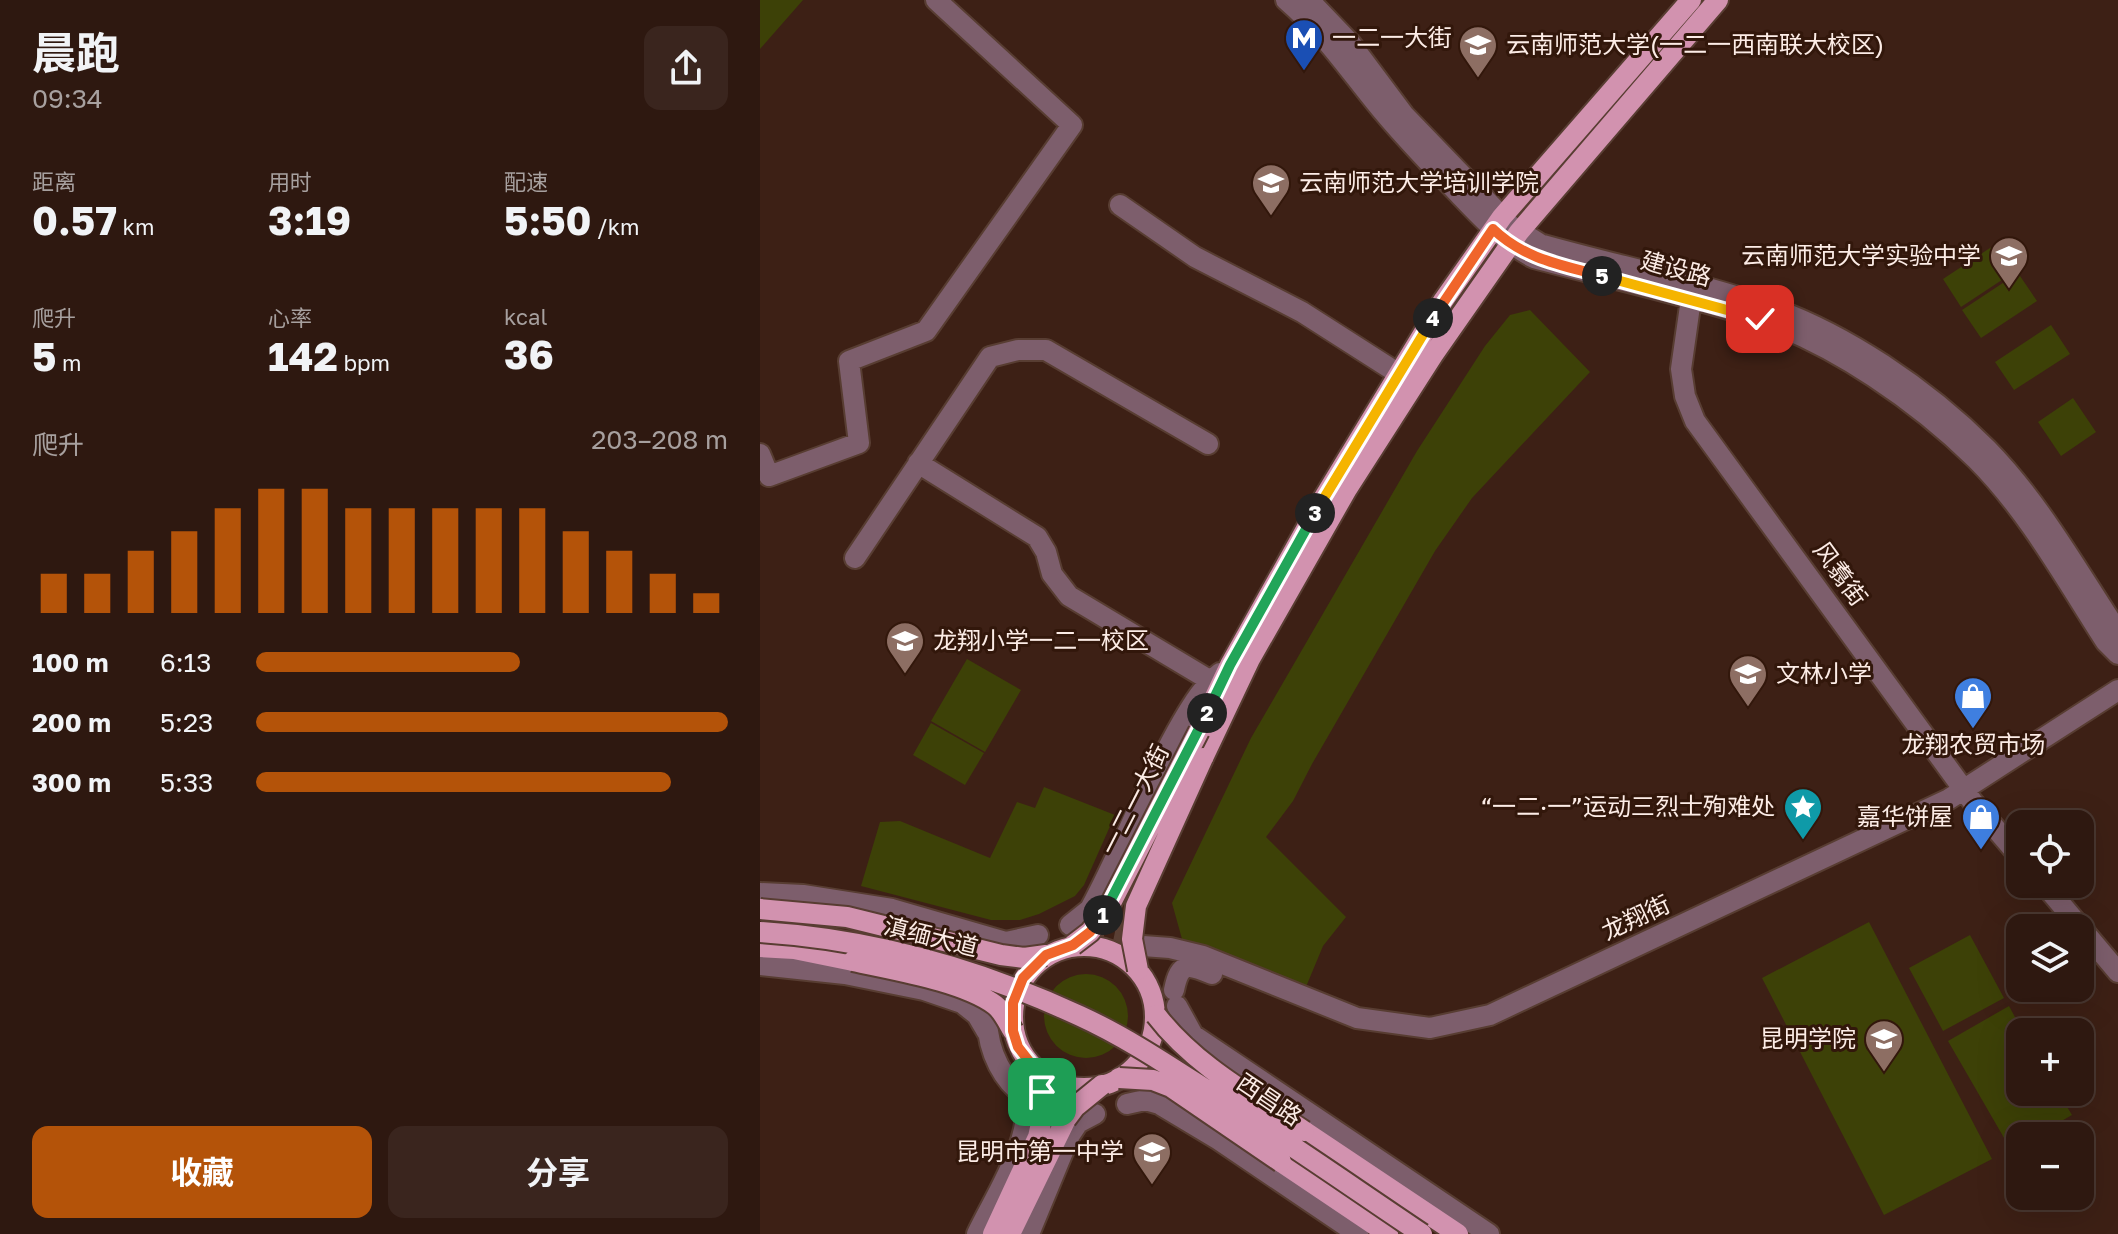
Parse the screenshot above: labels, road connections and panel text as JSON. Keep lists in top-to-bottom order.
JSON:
{
  "streets": {
    "main road": ["一二一大街", "滇缅大道", "西昌路"],
    "street": ["建设路", "风翥街", "龙翔街"]
  },
  "crossings": [
    ["建设路", "风翥街"],
    ["建设路", "一二一大街"],
    ["风翥街", "龙翔街"],
    ["一二一大街", "滇缅大道"],
    ["一二一大街", "西昌路"],
    ["滇缅大道", "西昌路"]
  ],
  "places": {
    "metro station": ["一二一大街"],
    "school or university": [
      "云南师范大学(一二一西南联大校区)",
      "云南师范大学培训学院",
      "云南师范大学实验中学",
      "龙翔小学一二一校区",
      "文林小学",
      "昆明学院",
      "昆明市第一中学"
    ],
    "shop": ["龙翔农贸市场", "嘉华饼屋"],
    "place": ["“一二·一”运动三烈士殉难处"]
  },
  "page": {
    "heading": ["晨跑", "09:34"],
    "stats": [
      ["距离", "0.57 km"],
      ["用时", "3:19"],
      ["配速", "5:50 /km"],
      ["爬升", "5 m"],
      ["心率", "142 bpm"],
      ["kcal", "36"]
    ],
    "pins": [
      "5",
      "4",
      "3",
      "2",
      "1"
    ],
    "chart": ["爬升", "203–208 m"],
    "list": [
      {
        "name": "100 m",
        "note": "6:13"
      },
      {
        "name": "200 m",
        "note": "5:23"
      },
      {
        "name": "300 m",
        "note": "5:33"
      }
    ],
    "map_buttons": ["+", "−"],
    "buttons": ["收藏", "分享"]
  }
}
